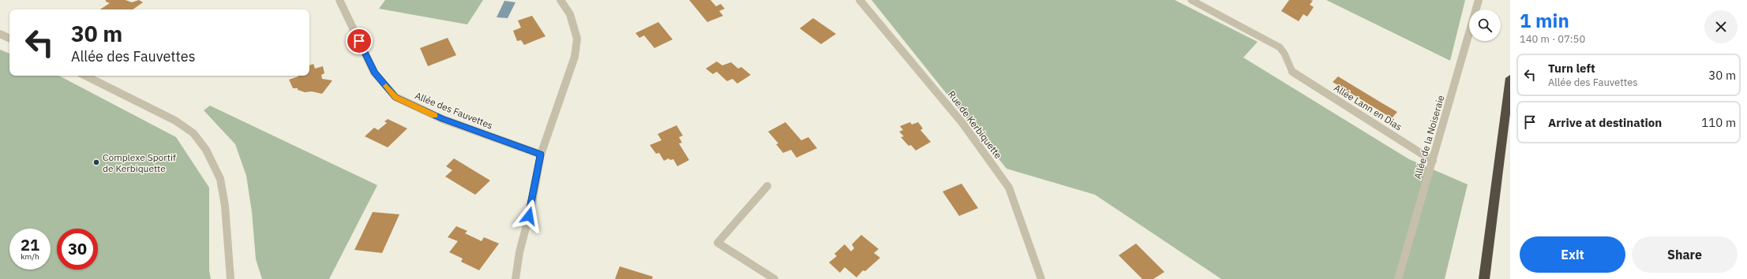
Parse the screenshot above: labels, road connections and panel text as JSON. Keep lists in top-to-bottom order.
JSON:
{
  "streets": {
    "street": [
      "Allée Lann en Dias",
      "Allée des Fauvettes",
      "Rue de Kerbiquette",
      "Allée de la Noiseraie"
    ]
  },
  "crossings": [
    ["Allée Lann en Dias", "Allée de la Noiseraie"]
  ],
  "places": ["Complexe Sportif de Kerbiquette"],
  "page": {
    "heading": ["1 min", "140 m · 07:50"],
    "turn": ["30 m", "Allée des Fauvettes"],
    "list": [
      {
        "name": "Turn left",
        "note": "Allée des Fauvettes",
        "value": "30 m"
      },
      {
        "name": "Arrive at destination",
        "value": "110 m"
      }
    ],
    "speed": "21 km/h",
    "limit": "30",
    "buttons": ["Exit", "Share"]
  }
}
